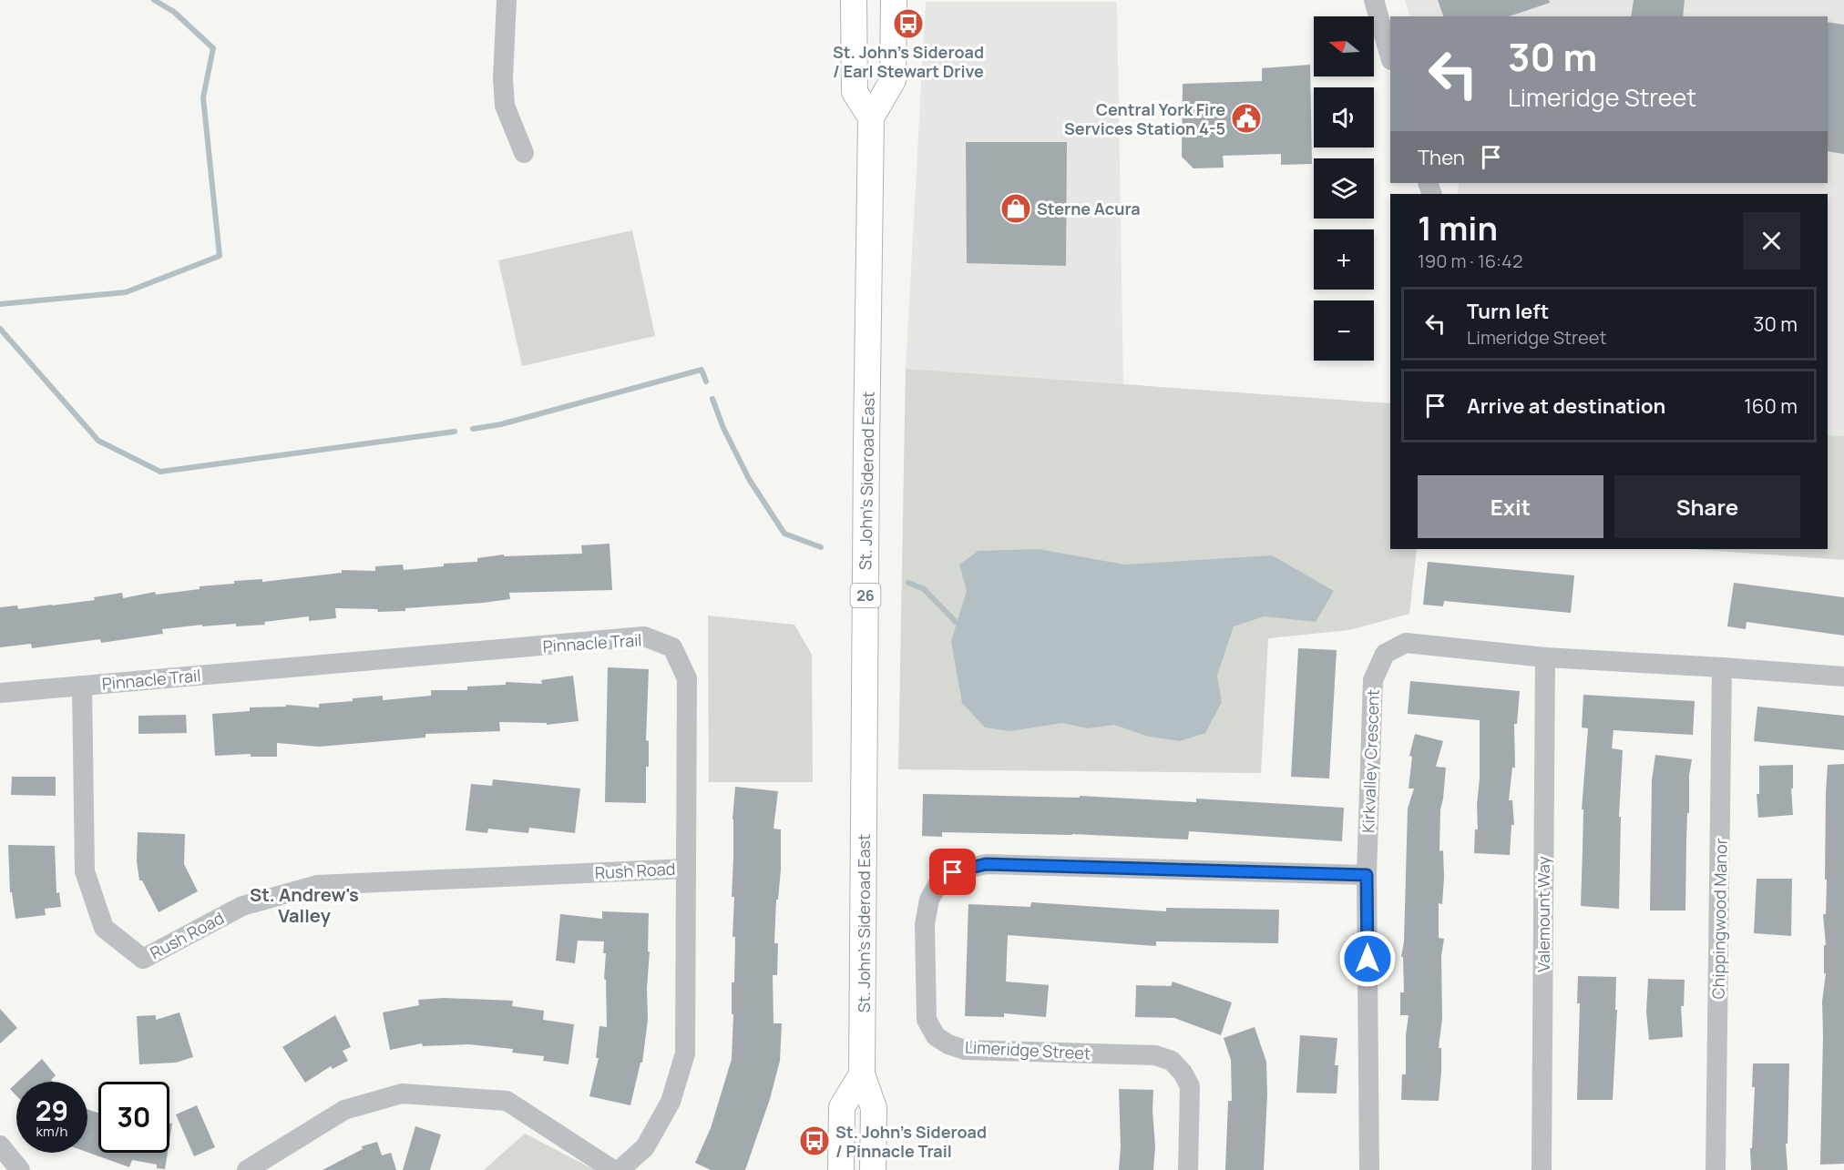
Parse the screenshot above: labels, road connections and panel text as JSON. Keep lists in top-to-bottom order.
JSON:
{
  "streets": {
    "main road": ["St. John's Sideroad East", "26"],
    "street": [
      "Pinnacle Trail",
      "Kirkvalley Crescent",
      "Rush Road",
      "Valemount Way",
      "Chippingwood Manor",
      "Limeridge Street"
    ]
  },
  "crossings": [
    ["Pinnacle Trail", "Rush Road"],
    ["Kirkvalley Crescent", "Valemount Way"],
    ["Kirkvalley Crescent", "Chippingwood Manor"],
    ["Kirkvalley Crescent", "Limeridge Street"]
  ],
  "districts": ["St. Andrew's Valley"],
  "places": {
    "bus stop": ["St. John's Sideroad / Earl Stewart Drive", "St. John's Sideroad / Pinnacle Trail"],
    "public building": ["Central York Fire Services Station 4-5"],
    "shop": ["Sterne Acura"]
  },
  "north": "left",
  "page": {
    "map_buttons": ["+", "−"],
    "turn": ["30 m", "Limeridge Street"],
    "then": "Then",
    "heading": ["1 min", "190 m · 16:42"],
    "list": [
      {
        "name": "Turn left",
        "note": "Limeridge Street",
        "value": "30 m"
      },
      {
        "name": "Arrive at destination",
        "value": "160 m"
      }
    ],
    "buttons": ["Exit", "Share"],
    "speed": "29 km/h",
    "limit": "30"
  }
}
